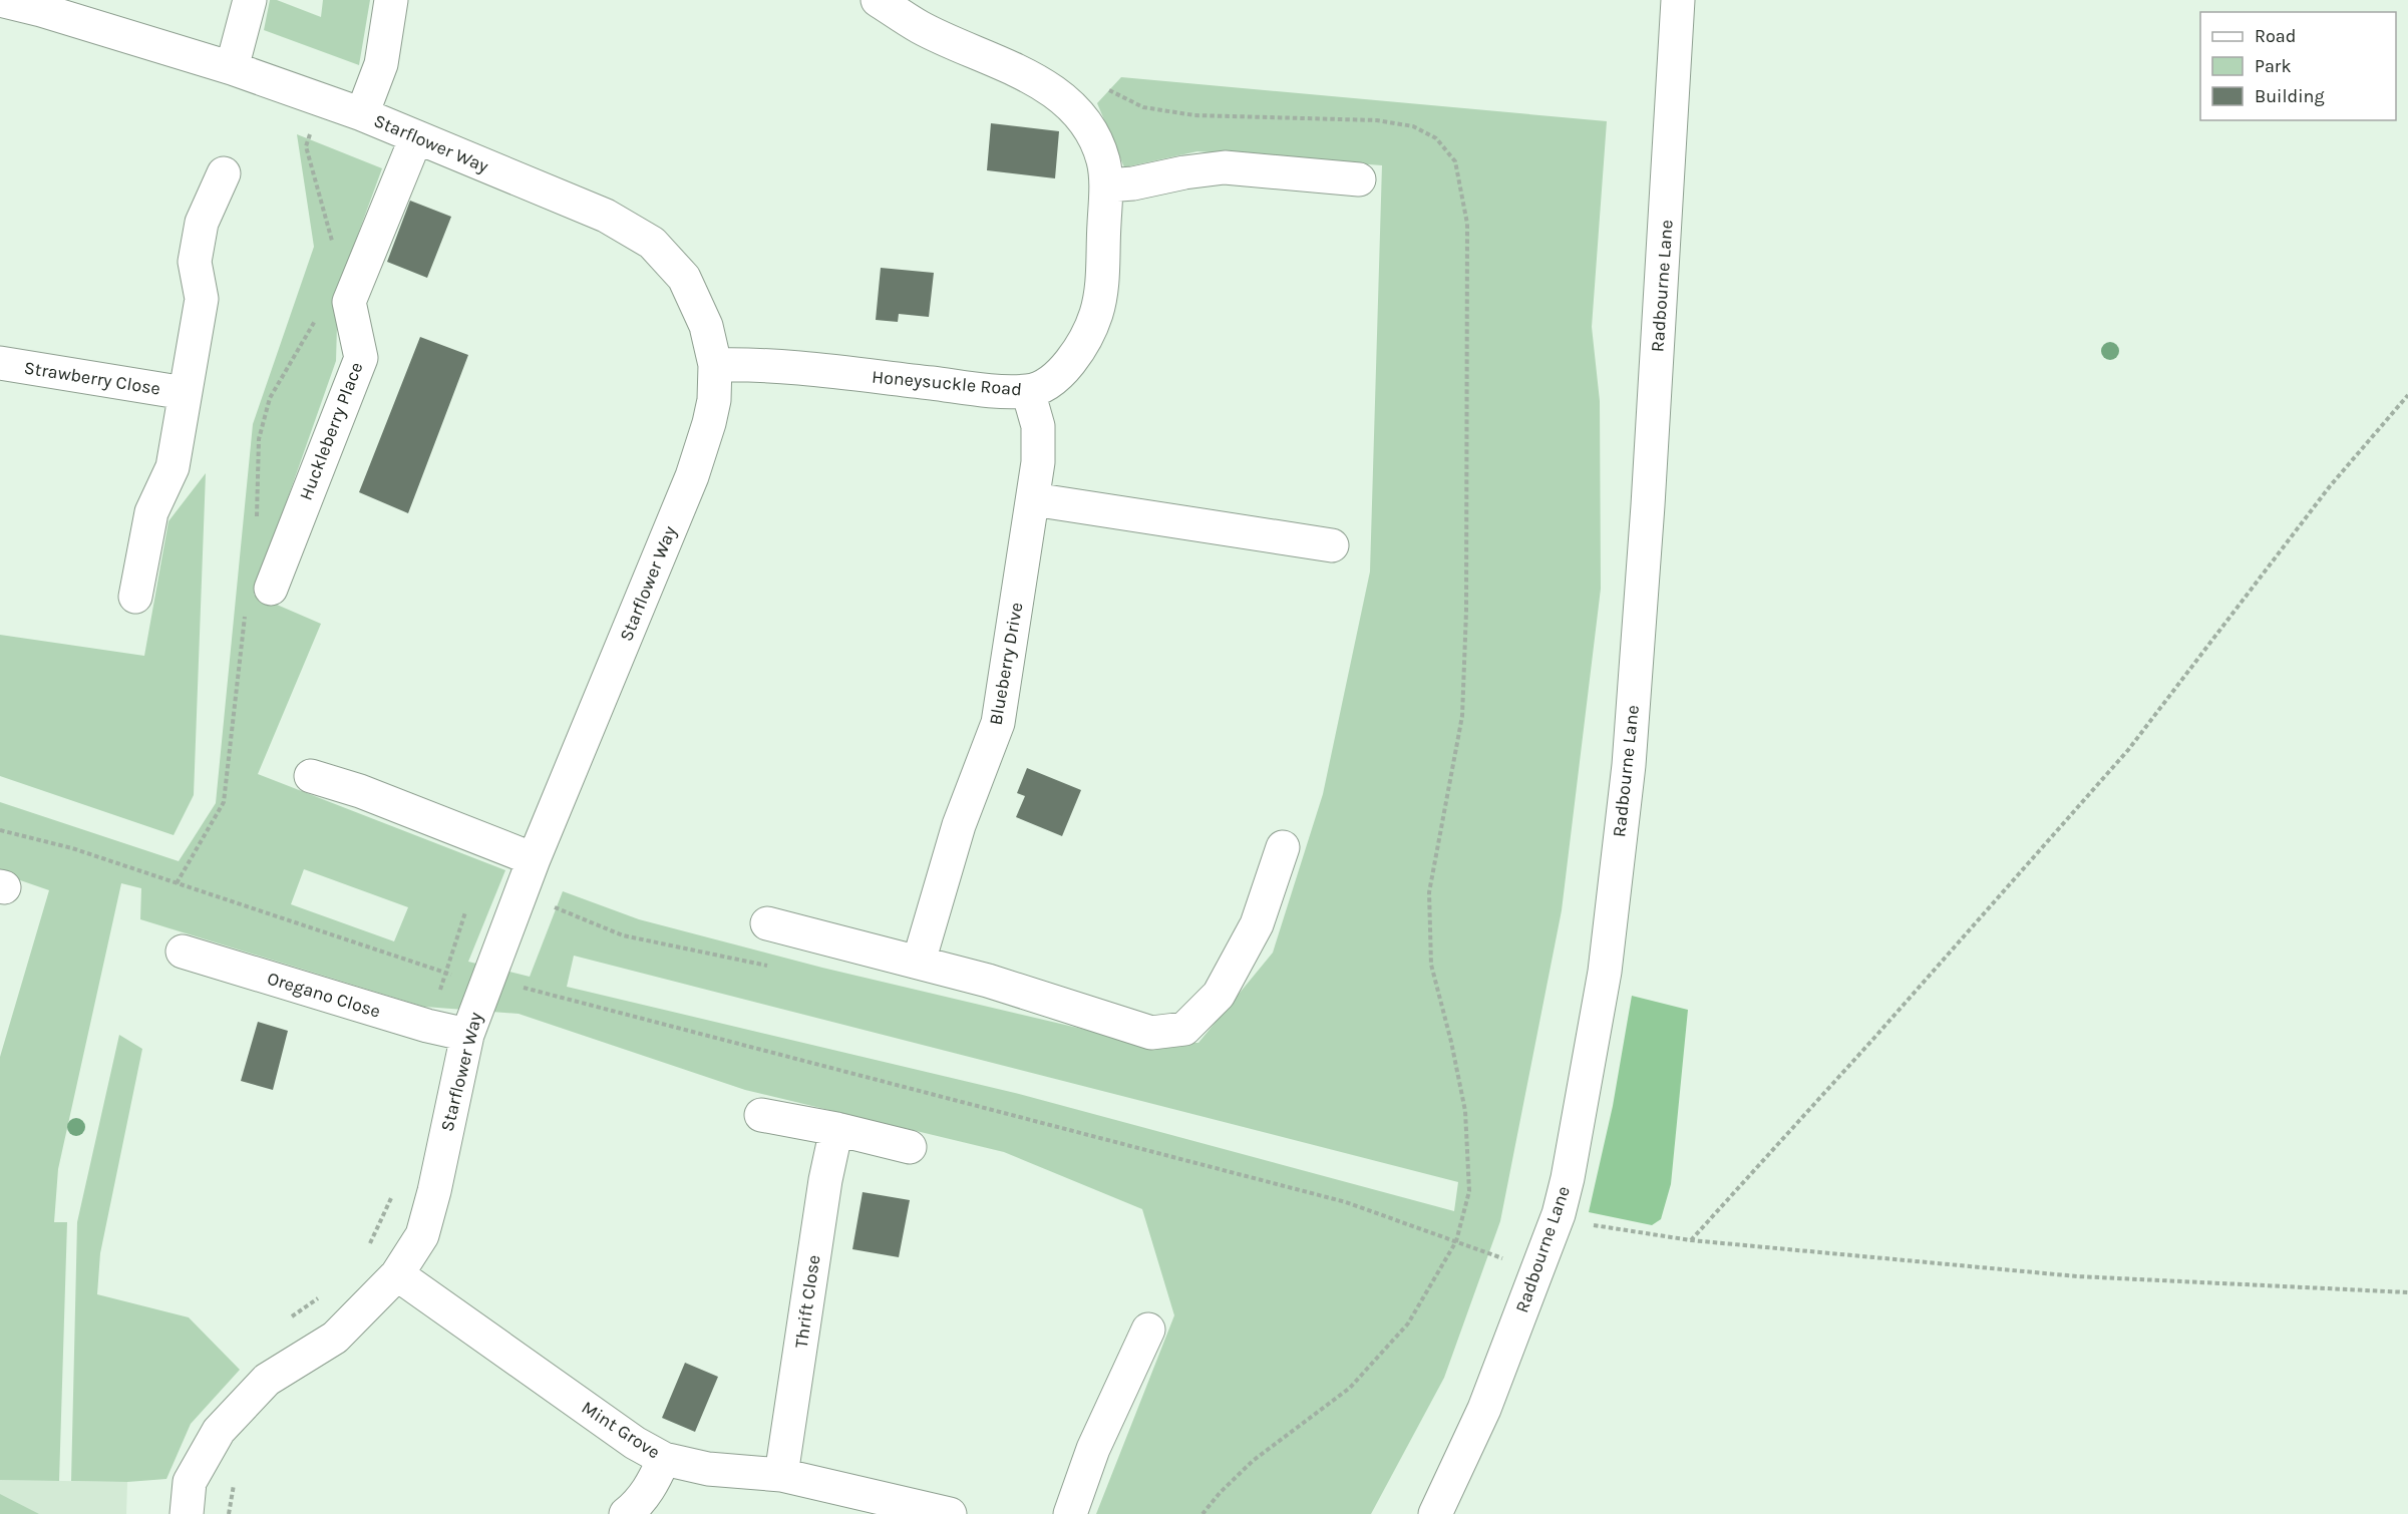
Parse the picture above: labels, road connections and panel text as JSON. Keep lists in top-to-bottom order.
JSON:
{
  "streets": {
    "street": [
      "Starflower Way",
      "Radbourne Lane",
      "Strawberry Close",
      "Honeysuckle Road",
      "Huckleberry Place",
      "Blueberry Drive",
      "Oregano Close",
      "Thrift Close",
      "Mint Grove"
    ]
  },
  "crossings": [
    ["Starflower Way", "Honeysuckle Road"],
    ["Starflower Way", "Huckleberry Place"],
    ["Starflower Way", "Oregano Close"],
    ["Starflower Way", "Mint Grove"],
    ["Honeysuckle Road", "Blueberry Drive"],
    ["Thrift Close", "Mint Grove"]
  ],
  "legend": ["Road", "Park", "Building"]
}
